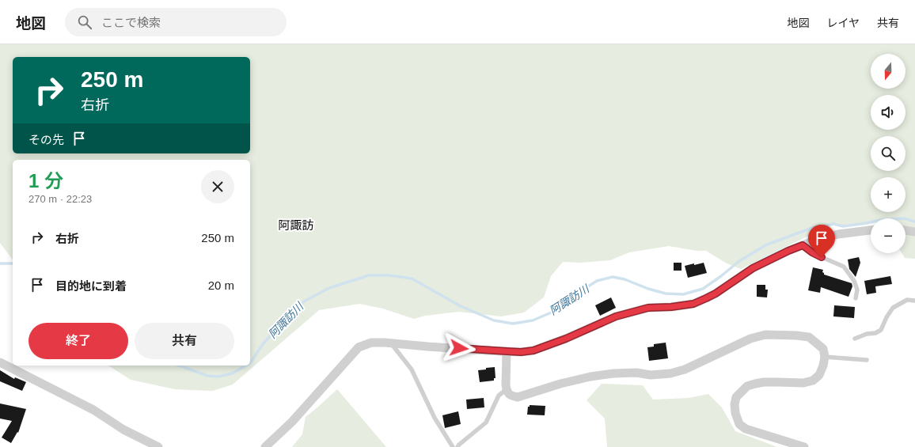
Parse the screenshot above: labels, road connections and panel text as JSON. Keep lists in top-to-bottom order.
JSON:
{
  "districts": ["阿諏訪"],
  "water": ["阿諏訪川"],
  "north": "bottom",
  "page": {
    "header": "地図",
    "search": "ここで検索",
    "nav": ["地図", "レイヤ", "共有"],
    "map_buttons": ["+", "−"],
    "turn": ["250 m", "右折"],
    "then": "その先",
    "heading": ["1 分", "270 m · 22:23"],
    "list": [
      {
        "name": "右折",
        "value": "250 m"
      },
      {
        "name": "目的地に到着",
        "value": "20 m"
      }
    ],
    "buttons": ["終了", "共有"]
  }
}
